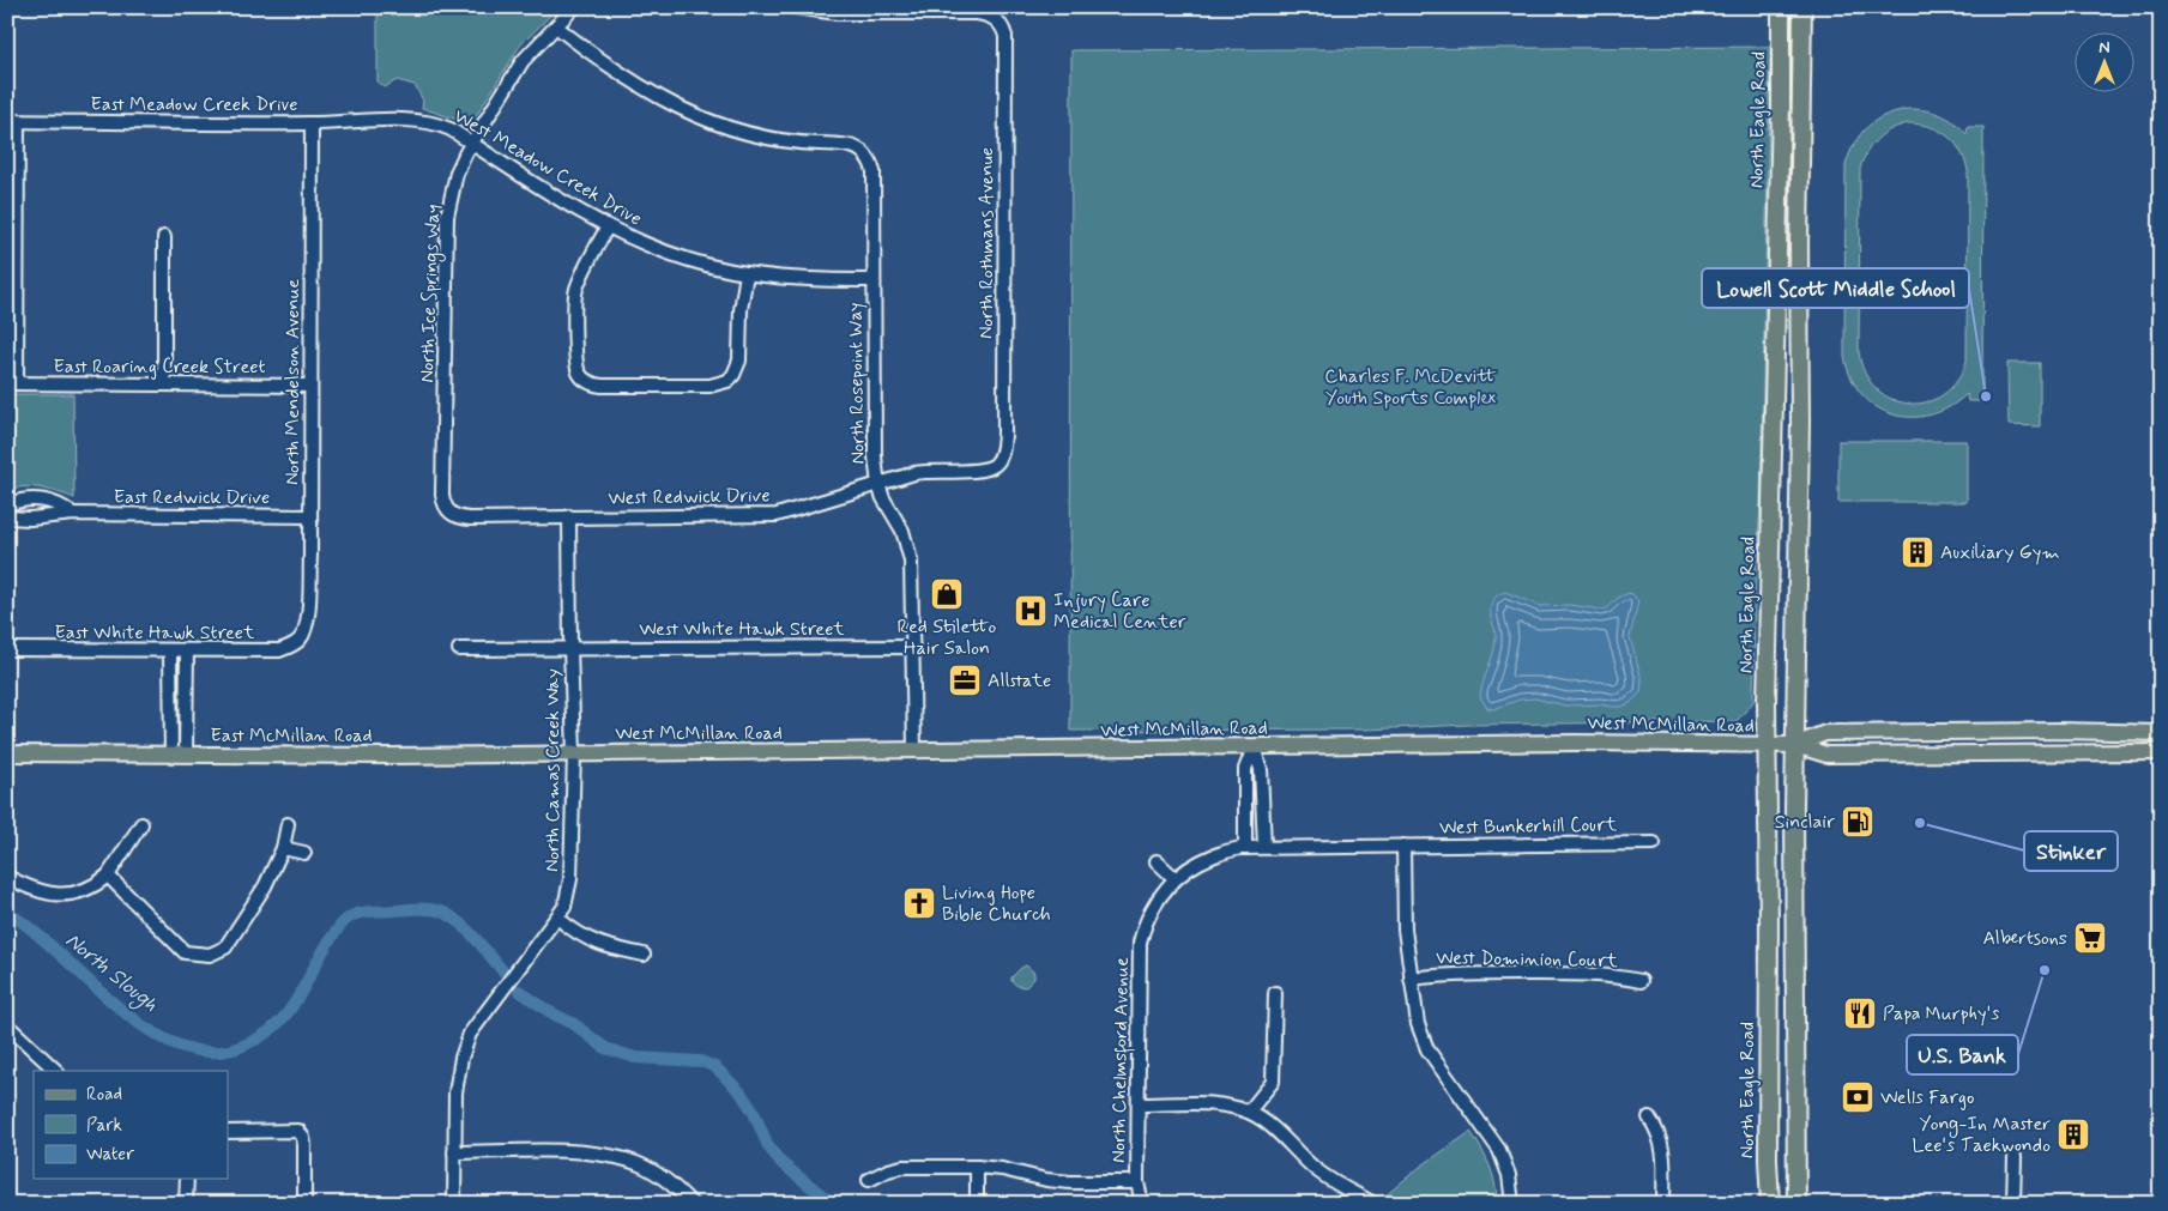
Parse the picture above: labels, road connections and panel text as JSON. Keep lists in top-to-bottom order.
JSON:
{
  "streets": {
    "highway": ["North Eagle Road"],
    "main road": ["West McMillan Road", "East McMillan Road"],
    "street": [
      "East Meadow Creek Drive",
      "West Meadow Creek Drive",
      "North Rothmans Avenue",
      "North Ice Springs Way",
      "East Roaring Creek Street",
      "North Mendelson Avenue",
      "North Rosepoint Way",
      "East Redwick Drive",
      "West Redwick Drive",
      "West White Hawk Street",
      "East White Hawk Street",
      "North Camas Creek Way",
      "West Bunkerhill Court",
      "West Dominion Court",
      "North Chelmsford Avenue"
    ]
  },
  "crossings": [
    ["East Meadow Creek Drive", "West Meadow Creek Drive"],
    ["East Meadow Creek Drive", "North Mendelson Avenue"],
    ["North Eagle Road", "West McMillan Road"],
    ["West Meadow Creek Drive", "North Ice Springs Way"],
    ["West Meadow Creek Drive", "North Rosepoint Way"],
    ["North Rothmans Avenue", "West Redwick Drive"],
    ["North Ice Springs Way", "North Rosepoint Way"],
    ["North Ice Springs Way", "West Redwick Drive"],
    ["East Roaring Creek Street", "North Mendelson Avenue"],
    ["North Mendelson Avenue", "East Redwick Drive"],
    ["North Mendelson Avenue", "East White Hawk Street"],
    ["North Rosepoint Way", "West Redwick Drive"],
    ["North Rosepoint Way", "West White Hawk Street"],
    ["North Rosepoint Way", "West McMillan Road"],
    ["West Redwick Drive", "North Camas Creek Way"],
    ["West White Hawk Street", "North Camas Creek Way"],
    ["West McMillan Road", "East McMillan Road"],
    ["West McMillan Road", "North Camas Creek Way"],
    ["East McMillan Road", "North Camas Creek Way"],
    ["West Bunkerhill Court", "North Chelmsford Avenue"]
  ],
  "water": ["North Slough"],
  "parks": ["Charles F. McDevitt Youth Sports Complex"],
  "places": {
    "other": ["Lowell Scott Middle School", "Stinker", "U.S. Bank"],
    "building": ["Auxiliary Gym", "Yong-In Master Lee's Taekwondo"],
    "shop": ["Red Stiletto Hair Salon"],
    "hospital": ["Injury Care Medical Center"],
    "office": ["Allstate"],
    "fuel station": ["Sinclair"],
    "church": ["Living Hope Bible Church"],
    "supermarket": ["Albertsons"],
    "restaurant": ["Papa Murphy's"],
    "bank": ["Wells Fargo"]
  },
  "legend": ["Road", "Park", "Water"],
  "north": "top"
}
